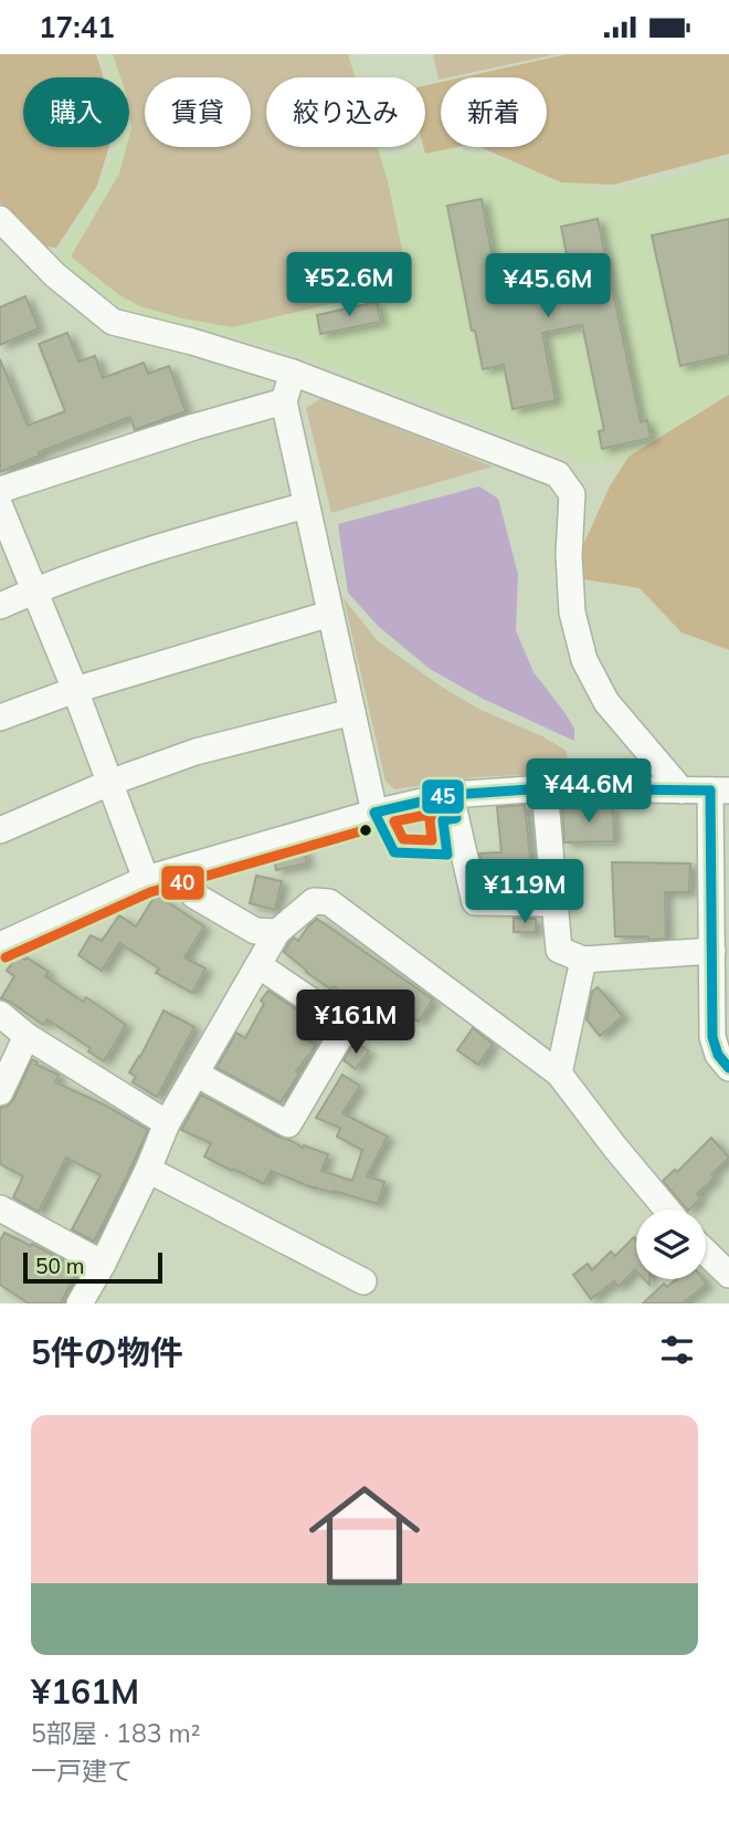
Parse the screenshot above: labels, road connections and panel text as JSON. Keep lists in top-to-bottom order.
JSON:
{
  "lines": ["transit line 45", "transit line 40"],
  "scale_bar": "50 m",
  "page": {
    "status": "17:41",
    "chip": [
      "購入",
      "賃貸",
      "絞り込み",
      "新着"
    ],
    "price": [
      "¥52.6M",
      "¥45.6M",
      "¥44.6M",
      "¥119M",
      "¥161M"
    ],
    "scale": "50 m",
    "heading": "5件の物件",
    "list": [
      {
        "name": "¥161M",
        "note": "5部屋 · 183 m² · 一戸建て"
      }
    ]
  }
}
